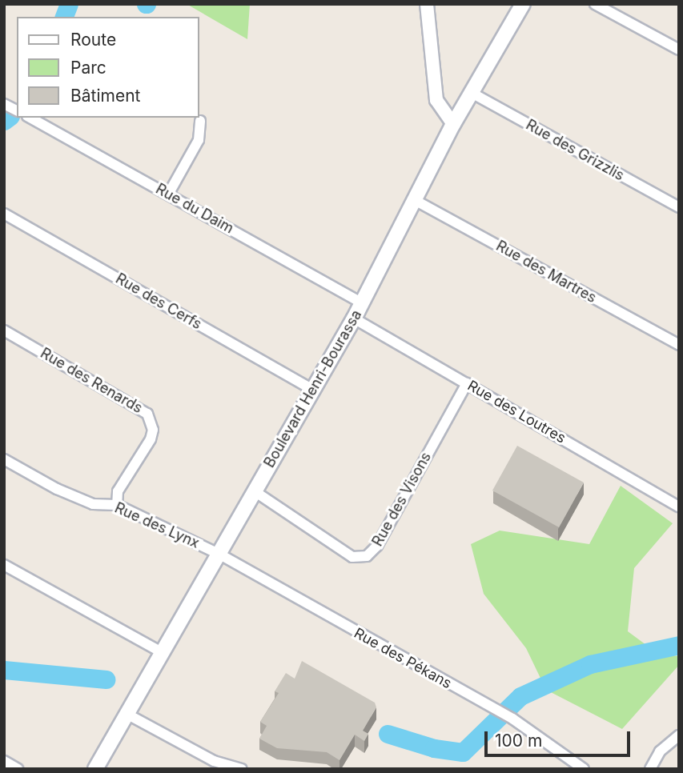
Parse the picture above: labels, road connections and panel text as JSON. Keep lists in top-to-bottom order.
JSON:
{
  "streets": {
    "main road": ["Boulevard Henri-Bourassa"],
    "street": [
      "Rue des Grizzlis",
      "Rue du Daim",
      "Rue des Martres",
      "Rue des Cerfs",
      "Rue des Renards",
      "Rue des Loutres",
      "Rue des Visons",
      "Rue des Lynx",
      "Rue des Pékans"
    ]
  },
  "crossings": [
    ["Rue des Grizzlis", "Boulevard Henri-Bourassa"],
    ["Rue du Daim", "Boulevard Henri-Bourassa"],
    ["Rue des Martres", "Boulevard Henri-Bourassa"],
    ["Rue des Cerfs", "Boulevard Henri-Bourassa"],
    ["Rue des Renards", "Rue des Lynx"],
    ["Boulevard Henri-Bourassa", "Rue des Loutres"],
    ["Boulevard Henri-Bourassa", "Rue des Visons"],
    ["Boulevard Henri-Bourassa", "Rue des Lynx"],
    ["Boulevard Henri-Bourassa", "Rue des Pékans"],
    ["Rue des Loutres", "Rue des Visons"],
    ["Rue des Lynx", "Rue des Pékans"]
  ],
  "legend": ["Route", "Parc", "Bâtiment"],
  "scale_bar": "100 m"
}
